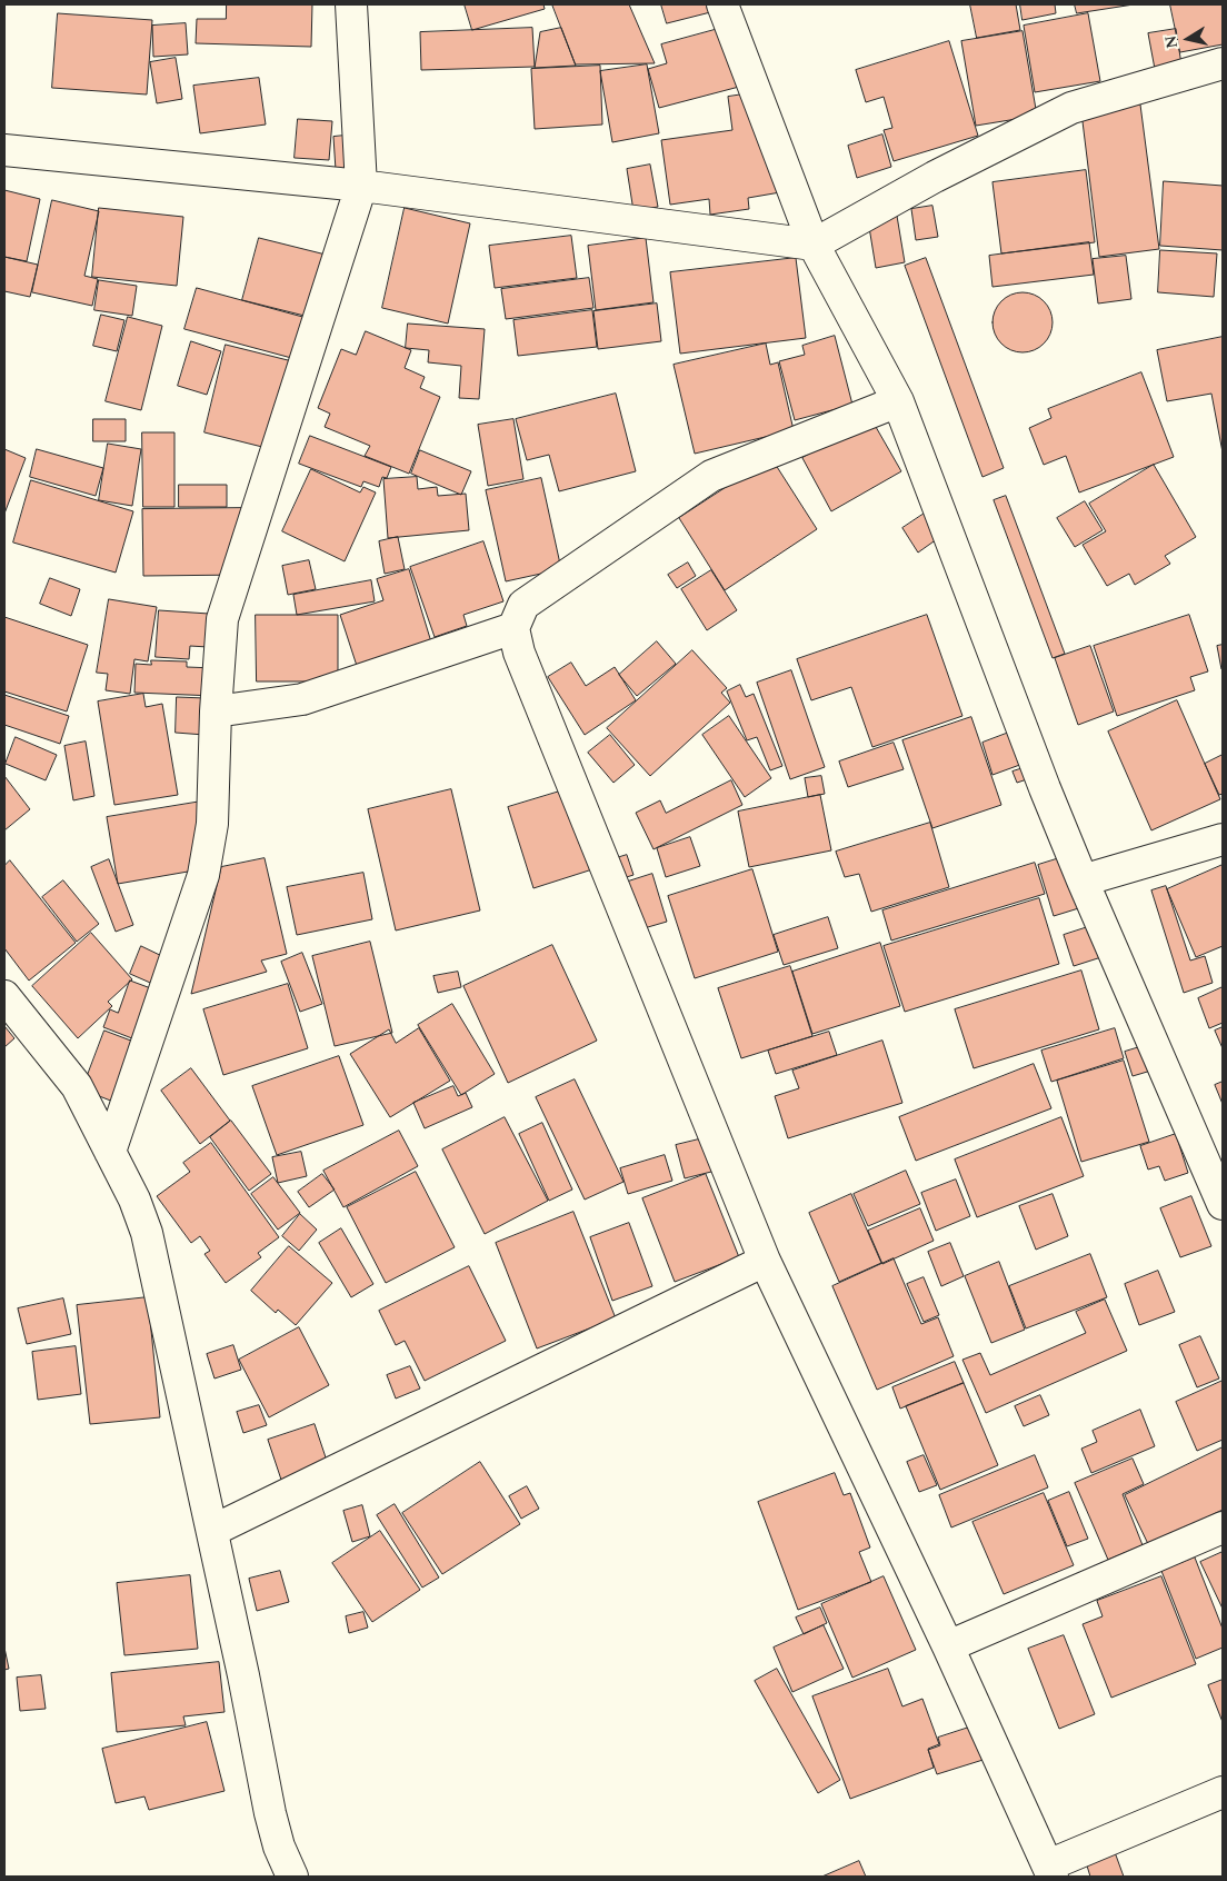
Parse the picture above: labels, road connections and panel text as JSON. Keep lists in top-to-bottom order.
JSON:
{
  "north": "left"
}
